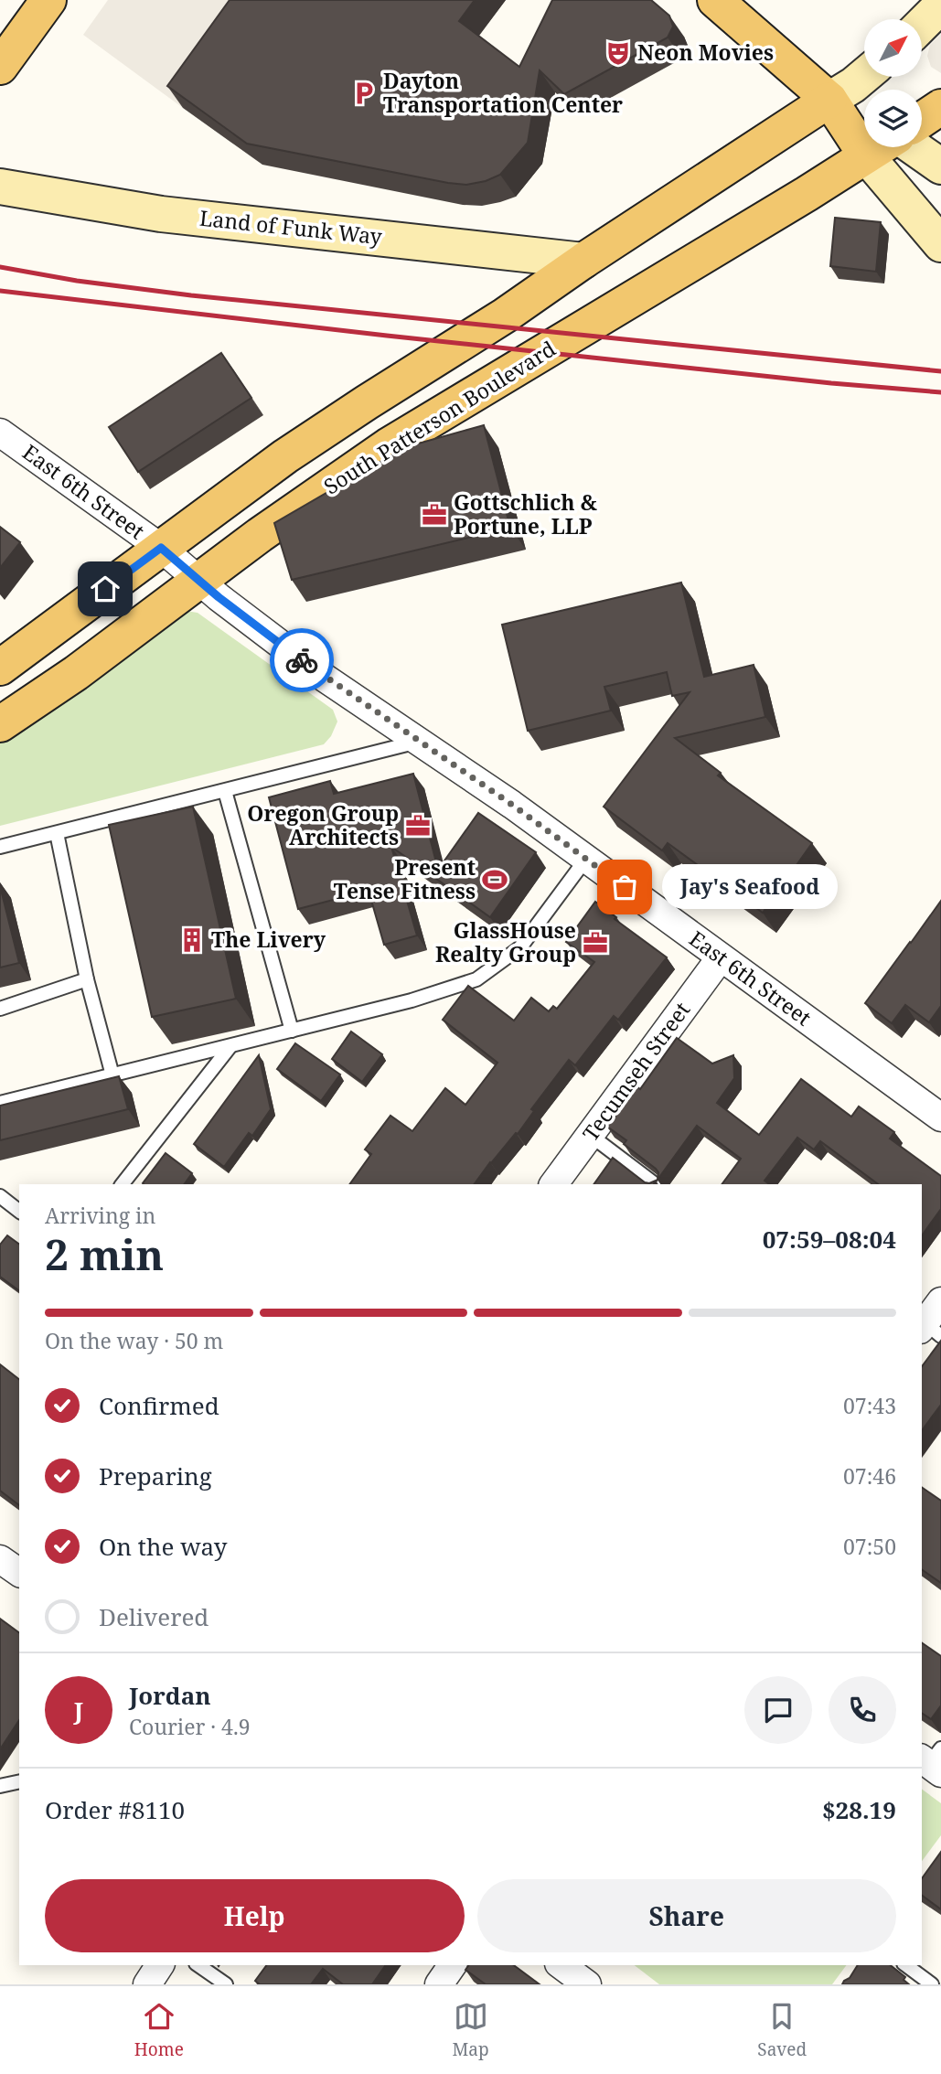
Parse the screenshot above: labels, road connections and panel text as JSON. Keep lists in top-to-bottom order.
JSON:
{
  "streets": {
    "main road": ["South Patterson Boulevard"],
    "street": ["Land of Funk Way", "East 6th Street", "Tecumseh Street"]
  },
  "crossings": [
    ["South Patterson Boulevard", "East 6th Street"],
    ["East 6th Street", "Tecumseh Street"]
  ],
  "places": {
    "theatre": ["Neon Movies"],
    "parking": ["Dayton Transportation Center"],
    "office": ["Gottschlich & Portune, LLP", "Oregon Group Architects", "GlassHouse Realty Group"],
    "sports": ["Present Tense Fitness"],
    "other": ["Jay's Seafood"],
    "building": ["The Livery"]
  },
  "north": "top right",
  "page": {
    "bubble": "Jay's Seafood",
    "heading": ["2 min", "Arriving in", "07:59–08:04"],
    "panel": [
      "Jordan",
      "Courier · 4.9",
      "Order #8110",
      "$28.19"
    ],
    "bar": "On the way · 50 m",
    "list": [
      ["Confirmed", "07:43"],
      ["Preparing", "07:46"],
      ["On the way", "07:50"],
      "Delivered"
    ],
    "round": "J",
    "buttons": ["Help", "Share"],
    "tabs": ["Home", "Map", "Saved"]
  }
}
